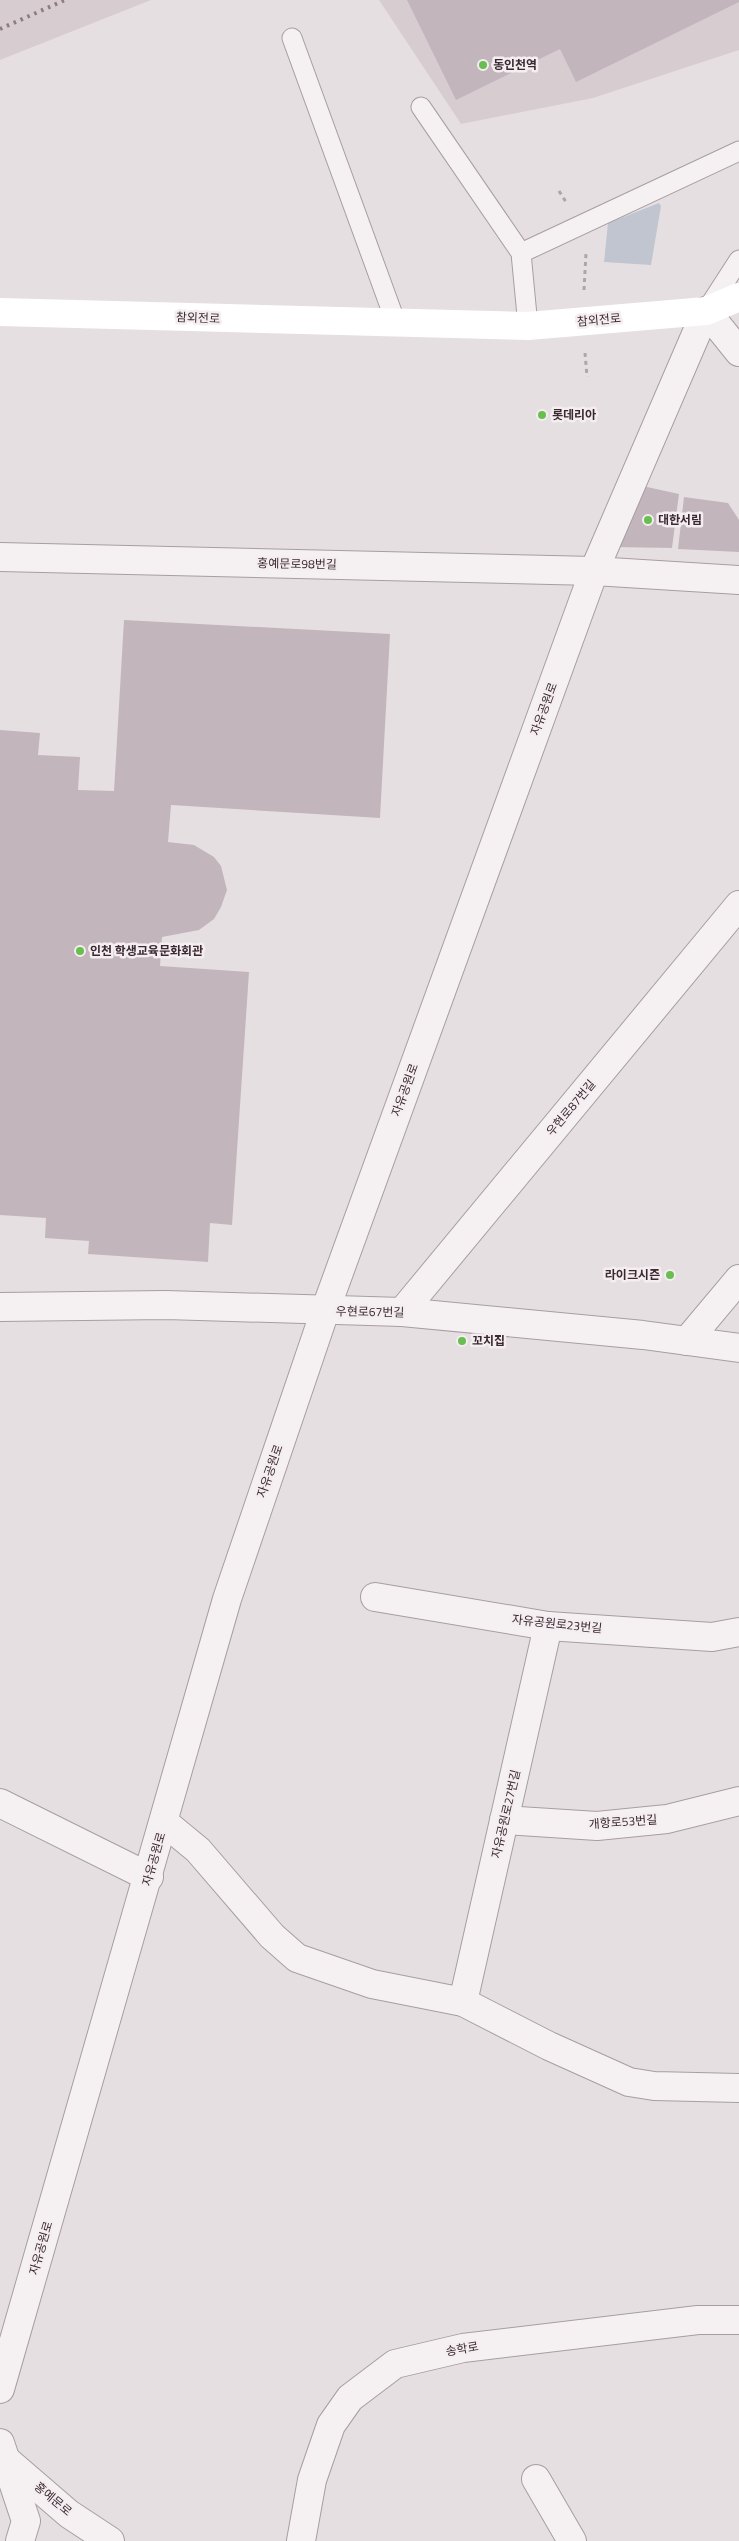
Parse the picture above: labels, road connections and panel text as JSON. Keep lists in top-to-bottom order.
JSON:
{
  "streets": {
    "main road": ["참외전로"],
    "street": [
      "홍예문로98번길",
      "자유공원로",
      "우현로87번길",
      "우현로67번길",
      "자유공원로23번길",
      "자유공원로27번길",
      "개항로53번길",
      "송학로",
      "홍예문로"
    ]
  },
  "crossings": [
    ["참외전로", "자유공원로"],
    ["홍예문로98번길", "자유공원로"],
    ["자유공원로", "우현로67번길"],
    ["우현로87번길", "우현로67번길"],
    ["자유공원로23번길", "자유공원로27번길"],
    ["자유공원로27번길", "개항로53번길"]
  ],
  "places": [
    "동인천역",
    "롯데리아",
    "대한서림",
    "인천 학생교육문화회관",
    "라이크시즌",
    "꼬치집"
  ]
}
